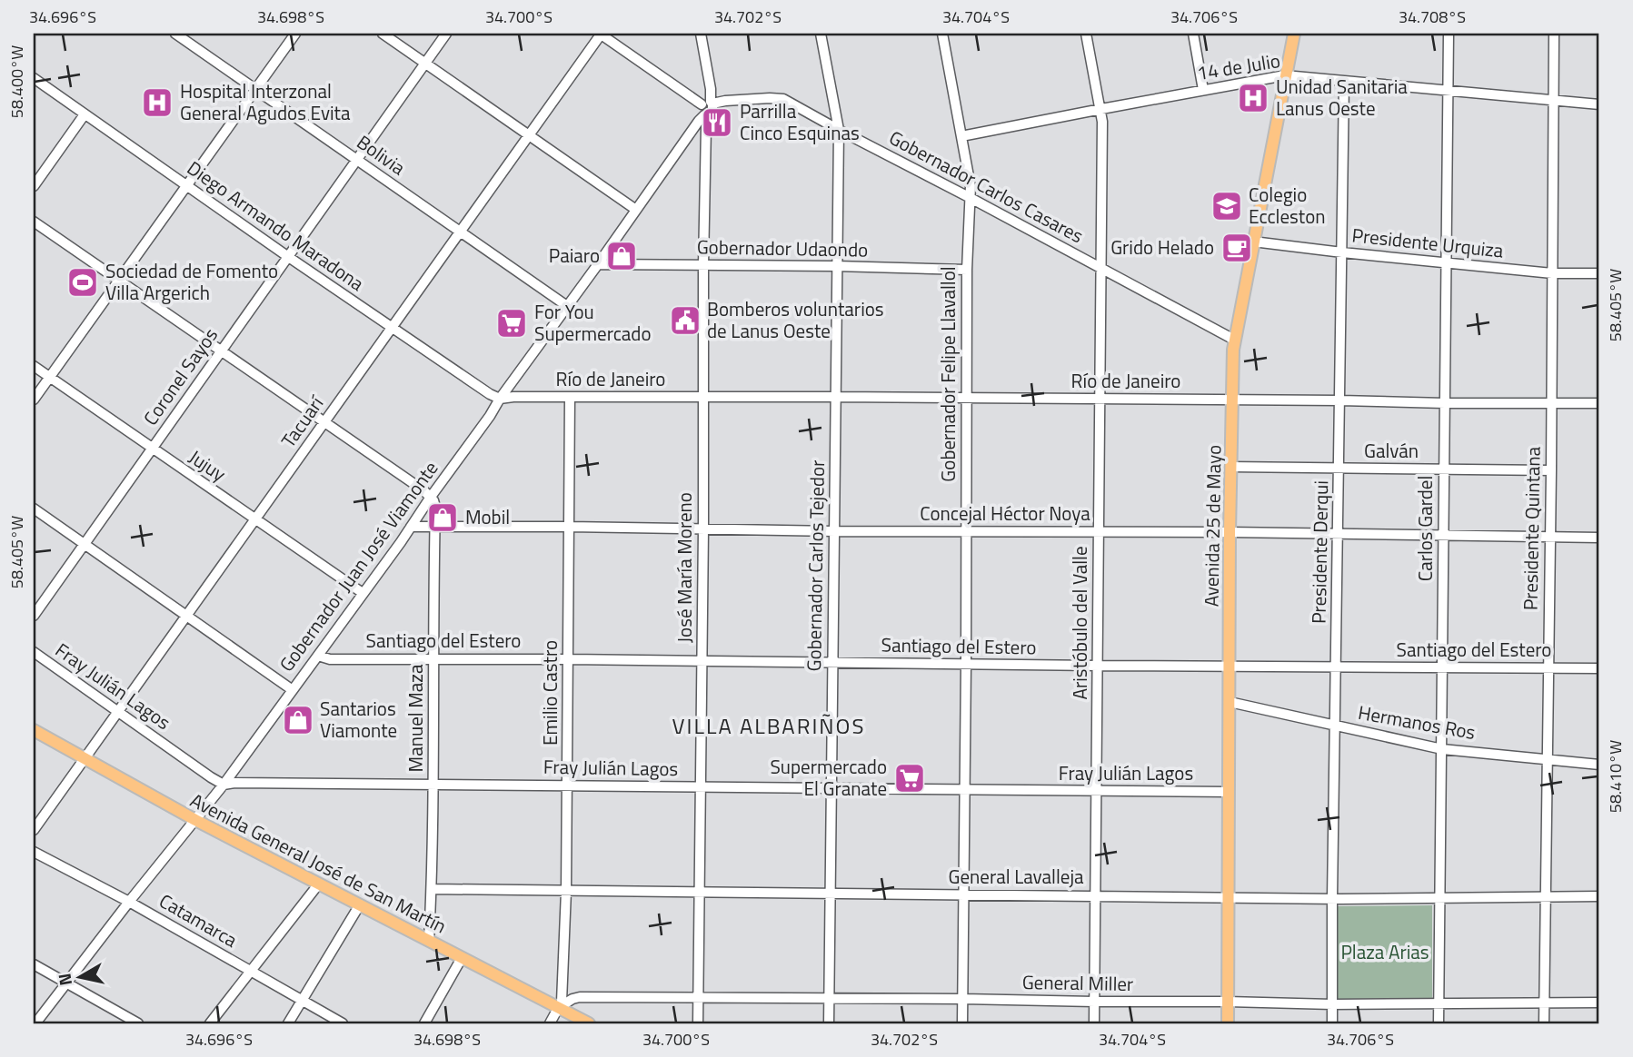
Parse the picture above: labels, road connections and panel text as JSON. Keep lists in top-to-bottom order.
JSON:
{
  "streets": {
    "main road": ["Avenida 25 de Mayo", "Avenida General José de San Martín"],
    "street": [
      "14 de Julio",
      "Bolivia",
      "Gobernador Carlos Casares",
      "Diego Armando Maradona",
      "Presidente Urquiza",
      "Gobernador Udaondo",
      "Gobernador Felipe Llavallol",
      "Coronel Sayos",
      "Río de Janeiro",
      "Tacuarí",
      "Galván",
      "Jujuy",
      "Concejal Héctor Noya",
      "Carlos Gardel",
      "Presidente Quintana",
      "Presidente Derqui",
      "Gobernador Carlos Tejedor",
      "Gobernador Juan José Viamonte",
      "José María Moreno",
      "Aristóbulo del Valle",
      "Santiago del Estero",
      "Fray Julián Lagos",
      "Emilio Castro",
      "Manuel Maza",
      "Hermanos Ros",
      "General Lavalleja",
      "Catamarca",
      "General Miller"
    ]
  },
  "crossings": [
    ["14 de Julio", "Gobernador Felipe Llavallol"],
    ["14 de Julio", "Avenida 25 de Mayo"],
    ["14 de Julio", "Carlos Gardel"],
    ["14 de Julio", "Presidente Quintana"],
    ["14 de Julio", "Presidente Derqui"],
    ["14 de Julio", "Aristóbulo del Valle"],
    ["Bolivia", "Coronel Sayos"],
    ["Bolivia", "Tacuarí"],
    ["Bolivia", "Gobernador Juan José Viamonte"],
    ["Gobernador Carlos Casares", "Gobernador Felipe Llavallol"],
    ["Gobernador Carlos Casares", "Avenida 25 de Mayo"],
    ["Gobernador Carlos Casares", "Gobernador Carlos Tejedor"],
    ["Gobernador Carlos Casares", "Gobernador Juan José Viamonte"],
    ["Gobernador Carlos Casares", "José María Moreno"],
    ["Gobernador Carlos Casares", "Aristóbulo del Valle"],
    ["Diego Armando Maradona", "Coronel Sayos"],
    ["Diego Armando Maradona", "Río de Janeiro"],
    ["Diego Armando Maradona", "Tacuarí"],
    ["Diego Armando Maradona", "Gobernador Juan José Viamonte"],
    ["Presidente Urquiza", "Avenida 25 de Mayo"],
    ["Presidente Urquiza", "Carlos Gardel"],
    ["Presidente Urquiza", "Presidente Quintana"],
    ["Presidente Urquiza", "Presidente Derqui"],
    ["Gobernador Udaondo", "Gobernador Felipe Llavallol"],
    ["Gobernador Udaondo", "Gobernador Carlos Tejedor"],
    ["Gobernador Udaondo", "Gobernador Juan José Viamonte"],
    ["Gobernador Udaondo", "José María Moreno"],
    ["Gobernador Felipe Llavallol", "Río de Janeiro"],
    ["Gobernador Felipe Llavallol", "Concejal Héctor Noya"],
    ["Gobernador Felipe Llavallol", "Santiago del Estero"],
    ["Gobernador Felipe Llavallol", "Fray Julián Lagos"],
    ["Gobernador Felipe Llavallol", "General Lavalleja"],
    ["Gobernador Felipe Llavallol", "General Miller"],
    ["Coronel Sayos", "Jujuy"],
    ["Río de Janeiro", "Avenida 25 de Mayo"],
    ["Río de Janeiro", "Carlos Gardel"],
    ["Río de Janeiro", "Presidente Quintana"],
    ["Río de Janeiro", "Presidente Derqui"],
    ["Río de Janeiro", "Gobernador Carlos Tejedor"],
    ["Río de Janeiro", "Gobernador Juan José Viamonte"],
    ["Río de Janeiro", "José María Moreno"],
    ["Río de Janeiro", "Aristóbulo del Valle"],
    ["Río de Janeiro", "Emilio Castro"],
    ["Tacuarí", "Jujuy"],
    ["Tacuarí", "Fray Julián Lagos"],
    ["Tacuarí", "Avenida General José de San Martín"],
    ["Galván", "Avenida 25 de Mayo"],
    ["Galván", "Carlos Gardel"],
    ["Galván", "Presidente Quintana"],
    ["Galván", "Presidente Derqui"],
    ["Jujuy", "Gobernador Juan José Viamonte"],
    ["Concejal Héctor Noya", "Avenida 25 de Mayo"],
    ["Concejal Héctor Noya", "Carlos Gardel"],
    ["Concejal Héctor Noya", "Presidente Quintana"],
    ["Concejal Héctor Noya", "Presidente Derqui"],
    ["Concejal Héctor Noya", "Gobernador Carlos Tejedor"],
    ["Concejal Héctor Noya", "Gobernador Juan José Viamonte"],
    ["Concejal Héctor Noya", "José María Moreno"],
    ["Concejal Héctor Noya", "Aristóbulo del Valle"],
    ["Concejal Héctor Noya", "Emilio Castro"],
    ["Concejal Héctor Noya", "Manuel Maza"],
    ["Avenida 25 de Mayo", "Santiago del Estero"],
    ["Avenida 25 de Mayo", "Fray Julián Lagos"],
    ["Avenida 25 de Mayo", "Hermanos Ros"],
    ["Avenida 25 de Mayo", "General Lavalleja"],
    ["Avenida 25 de Mayo", "General Miller"],
    ["Carlos Gardel", "Santiago del Estero"],
    ["Carlos Gardel", "Hermanos Ros"],
    ["Carlos Gardel", "General Lavalleja"],
    ["Carlos Gardel", "General Miller"],
    ["Presidente Quintana", "Santiago del Estero"],
    ["Presidente Quintana", "Hermanos Ros"],
    ["Presidente Quintana", "General Lavalleja"],
    ["Presidente Quintana", "General Miller"],
    ["Presidente Derqui", "Santiago del Estero"],
    ["Presidente Derqui", "Hermanos Ros"],
    ["Presidente Derqui", "General Lavalleja"],
    ["Presidente Derqui", "General Miller"],
    ["Gobernador Carlos Tejedor", "Santiago del Estero"],
    ["Gobernador Carlos Tejedor", "Fray Julián Lagos"],
    ["Gobernador Carlos Tejedor", "General Lavalleja"],
    ["Gobernador Carlos Tejedor", "General Miller"],
    ["Gobernador Juan José Viamonte", "José María Moreno"],
    ["Gobernador Juan José Viamonte", "Santiago del Estero"],
    ["Gobernador Juan José Viamonte", "Fray Julián Lagos"],
    ["Gobernador Juan José Viamonte", "Manuel Maza"],
    ["Gobernador Juan José Viamonte", "Avenida General José de San Martín"],
    ["Gobernador Juan José Viamonte", "Catamarca"],
    ["José María Moreno", "Santiago del Estero"],
    ["José María Moreno", "Fray Julián Lagos"],
    ["José María Moreno", "General Lavalleja"],
    ["José María Moreno", "General Miller"],
    ["Aristóbulo del Valle", "Santiago del Estero"],
    ["Aristóbulo del Valle", "Fray Julián Lagos"],
    ["Aristóbulo del Valle", "General Lavalleja"],
    ["Aristóbulo del Valle", "General Miller"],
    ["Santiago del Estero", "Emilio Castro"],
    ["Santiago del Estero", "Manuel Maza"],
    ["Fray Julián Lagos", "Emilio Castro"],
    ["Fray Julián Lagos", "Manuel Maza"],
    ["Emilio Castro", "Avenida General José de San Martín"],
    ["Emilio Castro", "General Lavalleja"],
    ["Emilio Castro", "General Miller"],
    ["Manuel Maza", "Avenida General José de San Martín"],
    ["Manuel Maza", "General Lavalleja"],
    ["Avenida General José de San Martín", "General Miller"]
  ],
  "districts": ["VILLA ALBARIÑOS"],
  "parks": ["Plaza Arias"],
  "places": {
    "hospital": ["Unidad Sanitaria Lanus Oeste", "Hospital Interzonal General Agudos Evita"],
    "restaurant": ["Parrilla Cinco Esquinas"],
    "school or university": ["Colegio Eccleston"],
    "cafe": ["Grido Helado"],
    "shop": ["Paiaro", "Mobil", "Santarios Viamonte"],
    "sports": ["Sociedad de Fomento Villa Argerich"],
    "public building": ["Bomberos voluntarios de Lanus Oeste"],
    "supermarket": ["For You Supermercado", "Supermercado El Granate"]
  },
  "north": "left",
  "coordinates": [
    "34.696°S",
    "34.698°S",
    "34.700°S",
    "34.702°S",
    "34.704°S",
    "34.706°S",
    "34.708°S",
    "58.400°W",
    "58.405°W",
    "58.410°W"
  ]
}
